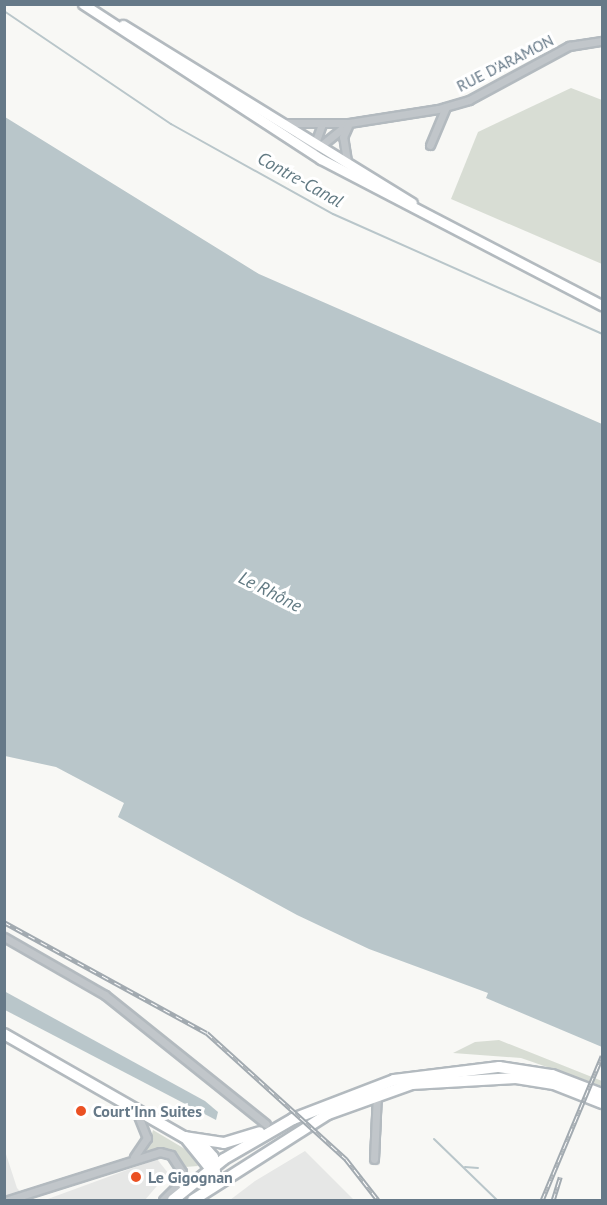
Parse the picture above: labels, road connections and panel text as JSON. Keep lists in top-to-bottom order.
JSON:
{
  "streets": {
    "street": ["RUE D'ARAMON"]
  },
  "water": ["Contre-Canal", "Le Rhône"],
  "places": ["Court'Inn Suites", "Le Gigognan"]
}
